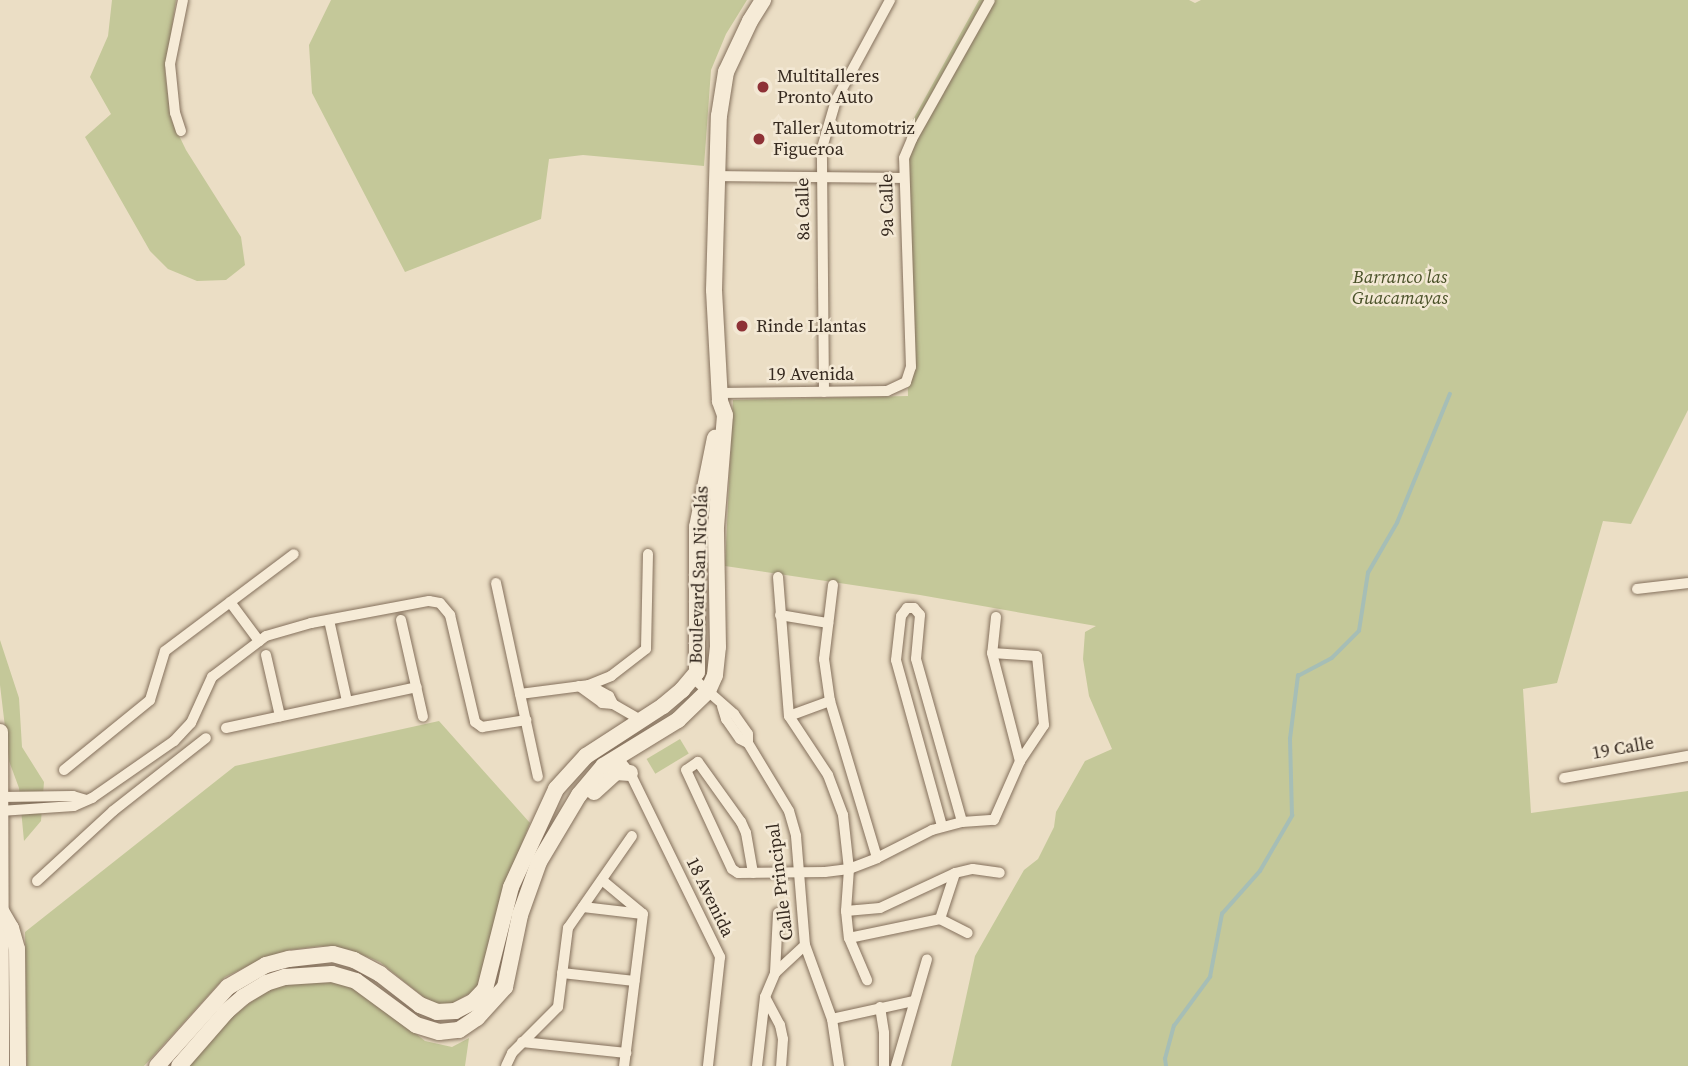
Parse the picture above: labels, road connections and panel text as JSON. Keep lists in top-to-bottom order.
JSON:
{
  "streets": {
    "main road": ["Boulevard San Nicolás"],
    "street": [
      "9a Calle",
      "8a Calle",
      "19 Avenida",
      "19 Calle",
      "Calle Principal",
      "18 Avenida"
    ]
  },
  "crossings": [
    ["9a Calle", "19 Avenida"],
    ["8a Calle", "19 Avenida"],
    ["19 Avenida", "Boulevard San Nicolás"],
    ["Boulevard San Nicolás", "Calle Principal"]
  ],
  "parks": ["Barranco las Guacamayas"],
  "places": ["Multitalleres Pronto Auto", "Taller Automotriz Figueroa", "Rinde Llantas"]
}
